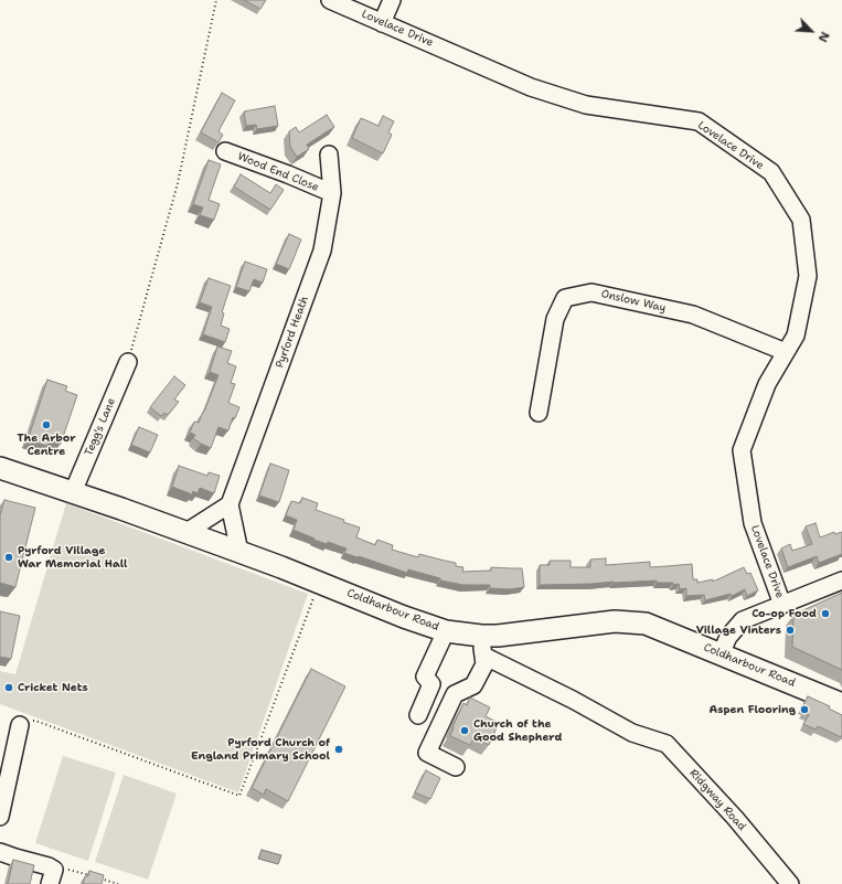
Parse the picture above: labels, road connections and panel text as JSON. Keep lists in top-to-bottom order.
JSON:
{
  "streets": {
    "main road": ["Coldharbour Road"],
    "street": [
      "Lovelace Drive",
      "Wood End Close",
      "Onslow Way",
      "Pyrford Heath",
      "Tegg's Lane",
      "Ridgway Road"
    ]
  },
  "crossings": [
    ["Lovelace Drive", "Onslow Way"],
    ["Lovelace Drive", "Coldharbour Road"],
    ["Wood End Close", "Pyrford Heath"],
    ["Tegg's Lane", "Coldharbour Road"],
    ["Coldharbour Road", "Ridgway Road"]
  ],
  "places": [
    "The Arbor Centre",
    "Pyrford Village War Memorial Hall",
    "Co-op Food",
    "Village Vinters",
    "Cricket Nets",
    "Aspen Flooring",
    "Church of the Good Shepherd",
    "Pyrford Church of England Primary School"
  ],
  "north": "bottom right"
}
